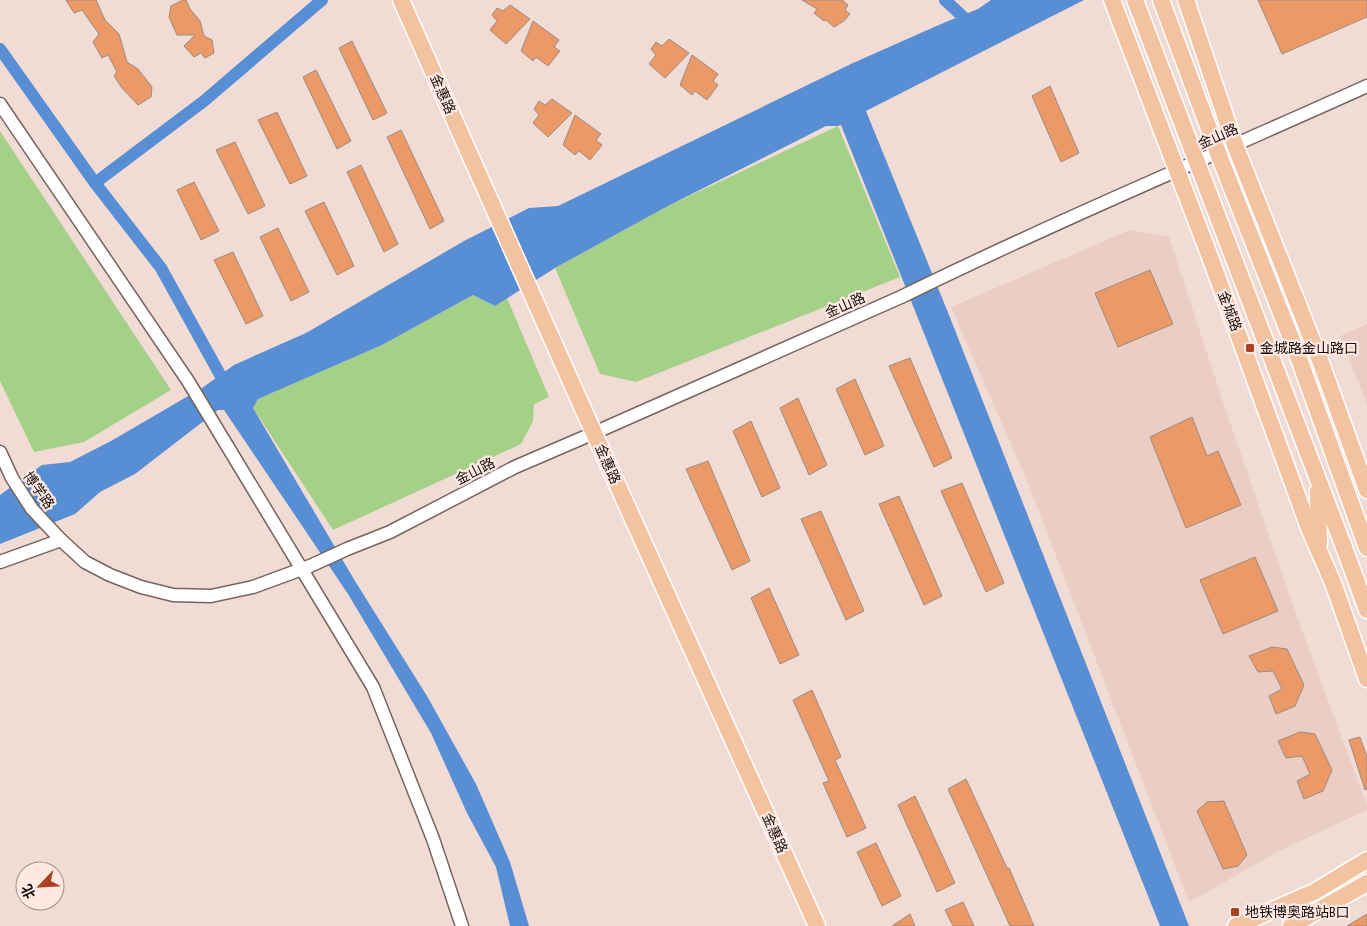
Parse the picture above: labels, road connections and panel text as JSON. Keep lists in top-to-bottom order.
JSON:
{
  "streets": {
    "main road": ["金惠路", "金城路"],
    "street": ["金山路", "博学路"]
  },
  "crossings": [
    ["金惠路", "金山路"],
    ["金山路", "金城路"],
    ["金山路", "博学路"]
  ],
  "places": {
    "transit": ["金城路金山路口", "地铁博奥路站B口"]
  },
  "north": "bottom left"
}
